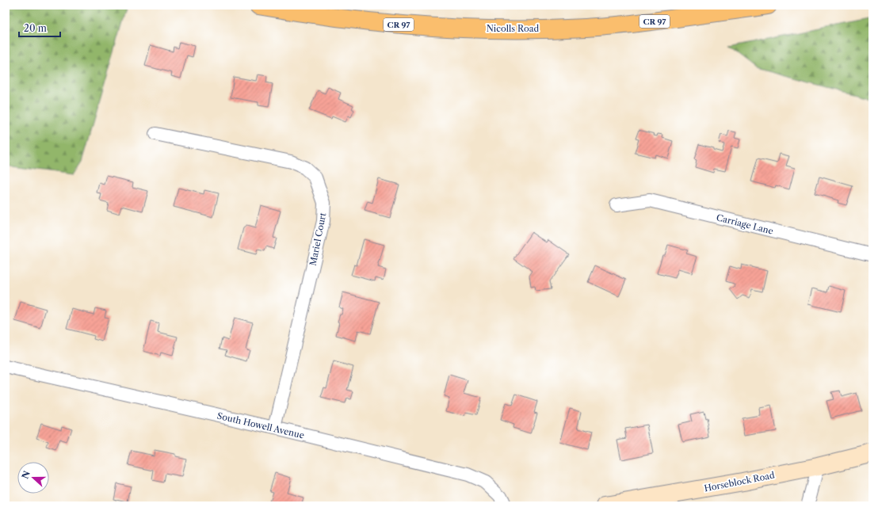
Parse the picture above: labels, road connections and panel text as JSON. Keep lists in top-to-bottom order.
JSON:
{
  "streets": {
    "highway": ["CR 97", "Nicolls Road"],
    "street": [
      "Carriage Lane",
      "Mariel Court",
      "South Howell Avenue",
      "Horseblock Road"
    ]
  },
  "crossings": [
    ["Mariel Court", "South Howell Avenue"]
  ],
  "scale_bar": "20 m",
  "north": "left"
}
